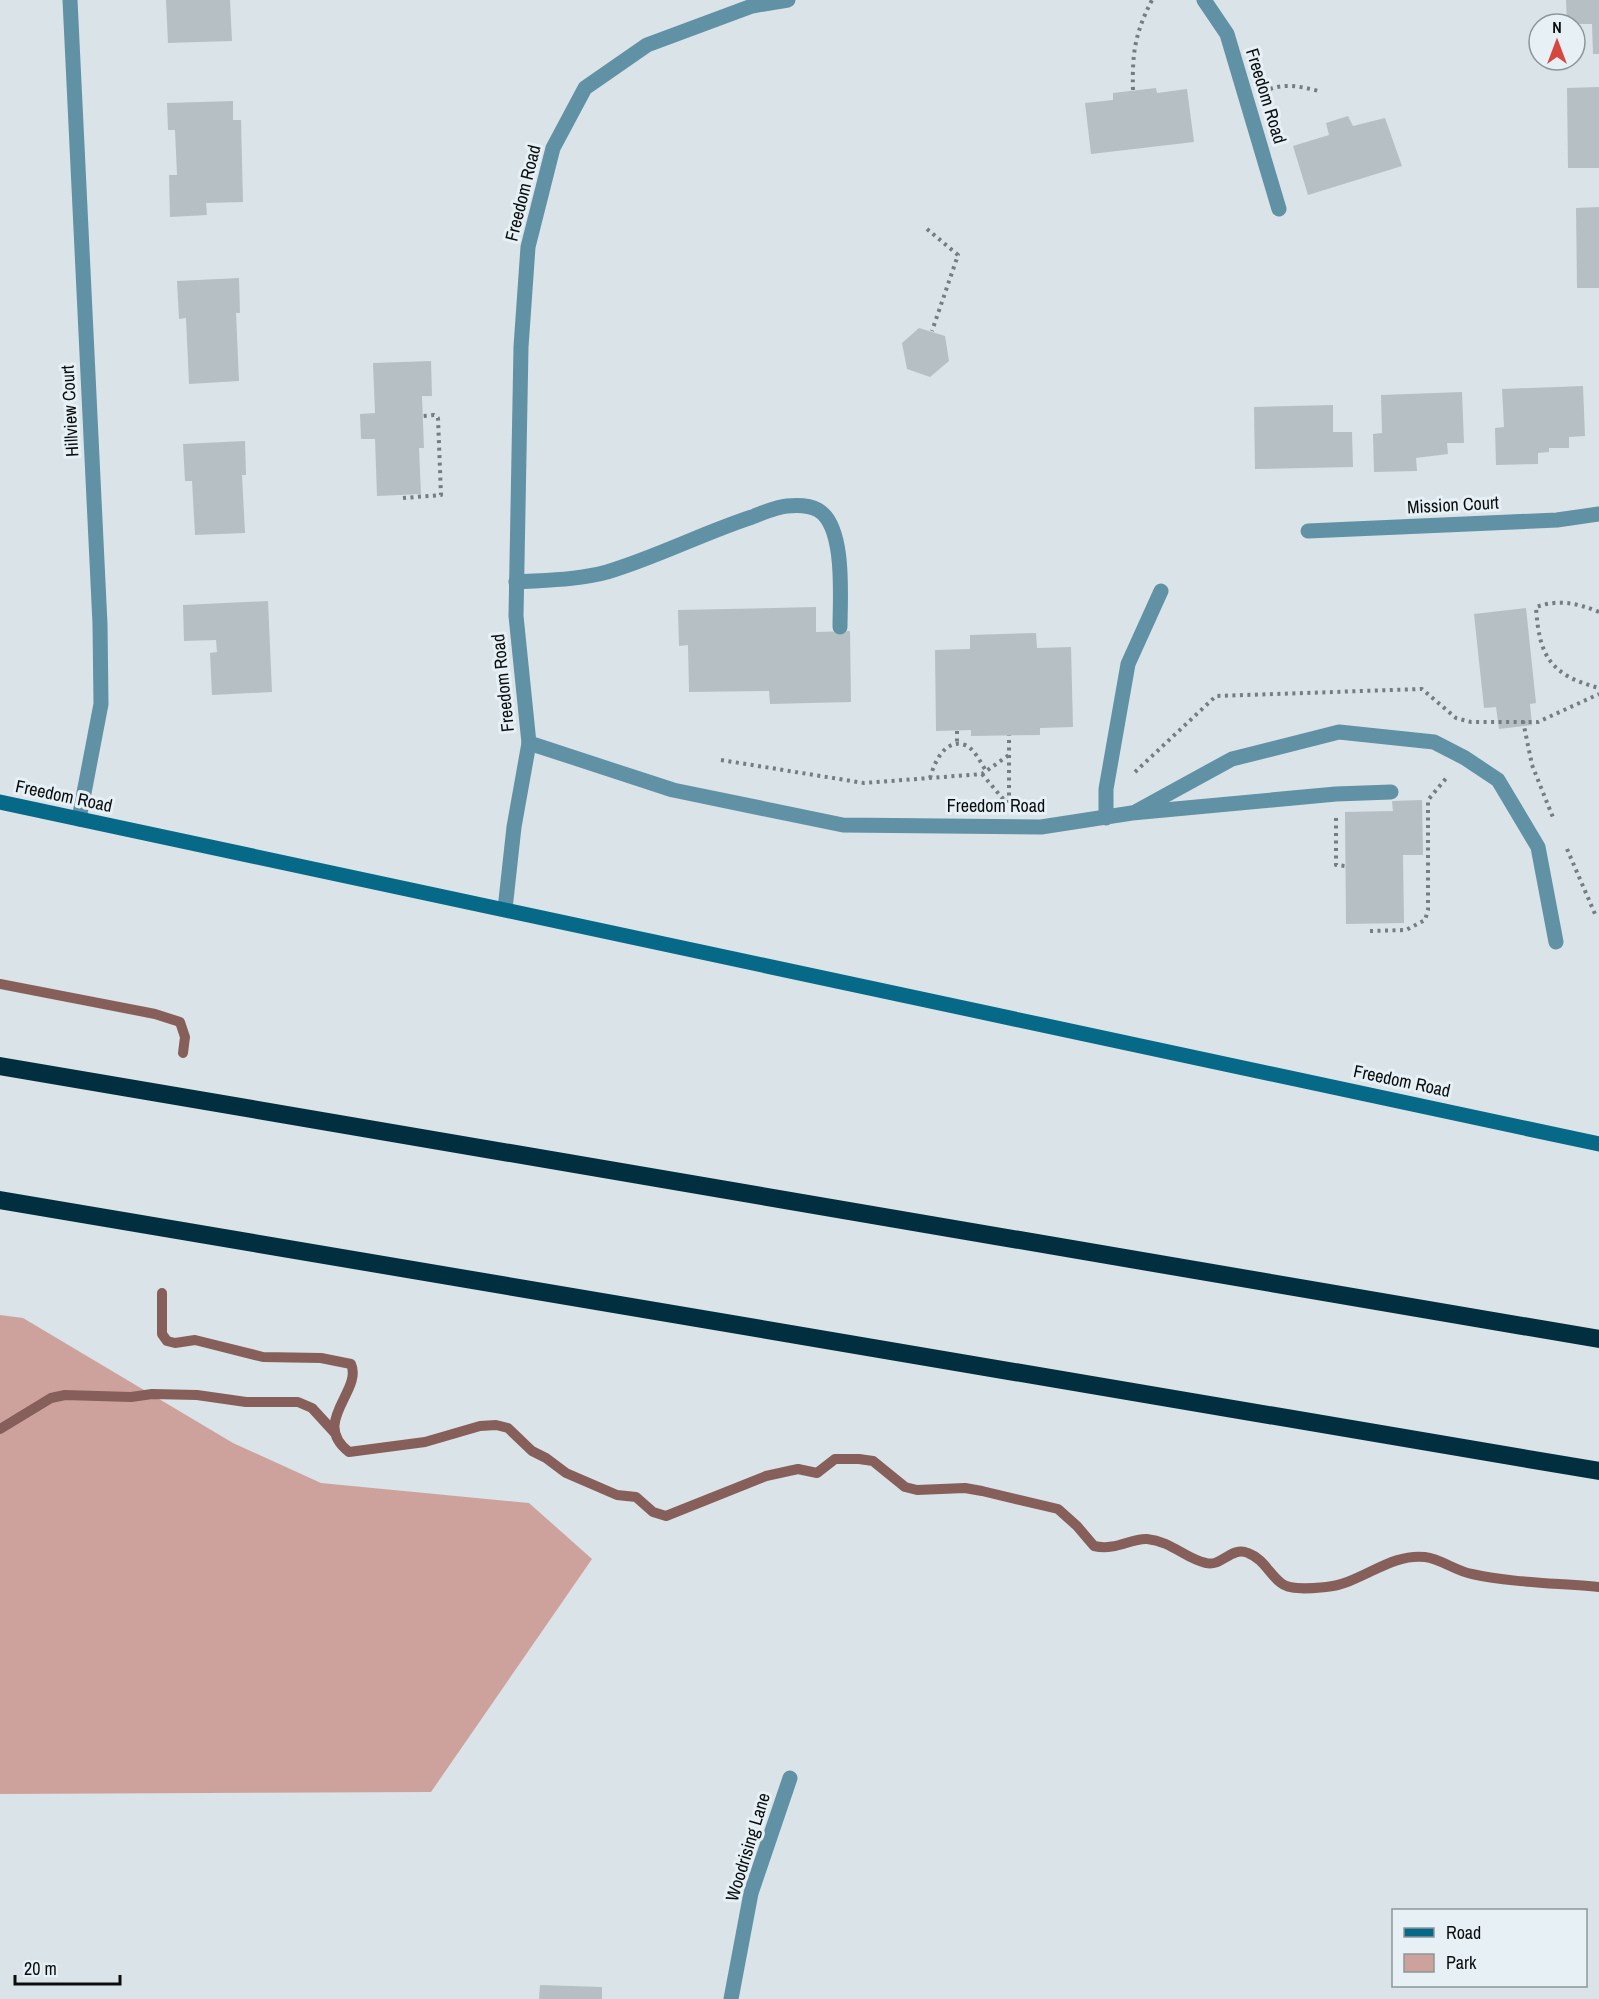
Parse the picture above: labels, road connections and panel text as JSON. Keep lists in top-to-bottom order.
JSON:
{
  "streets": {
    "street": [
      "Freedom Road",
      "Hillview Court",
      "Mission Court",
      "Woodrising Lane"
    ]
  },
  "crossings": [
    ["Freedom Road", "Hillview Court"]
  ],
  "legend": ["Road", "Park"],
  "scale_bar": "20 m",
  "north": "top"
}
